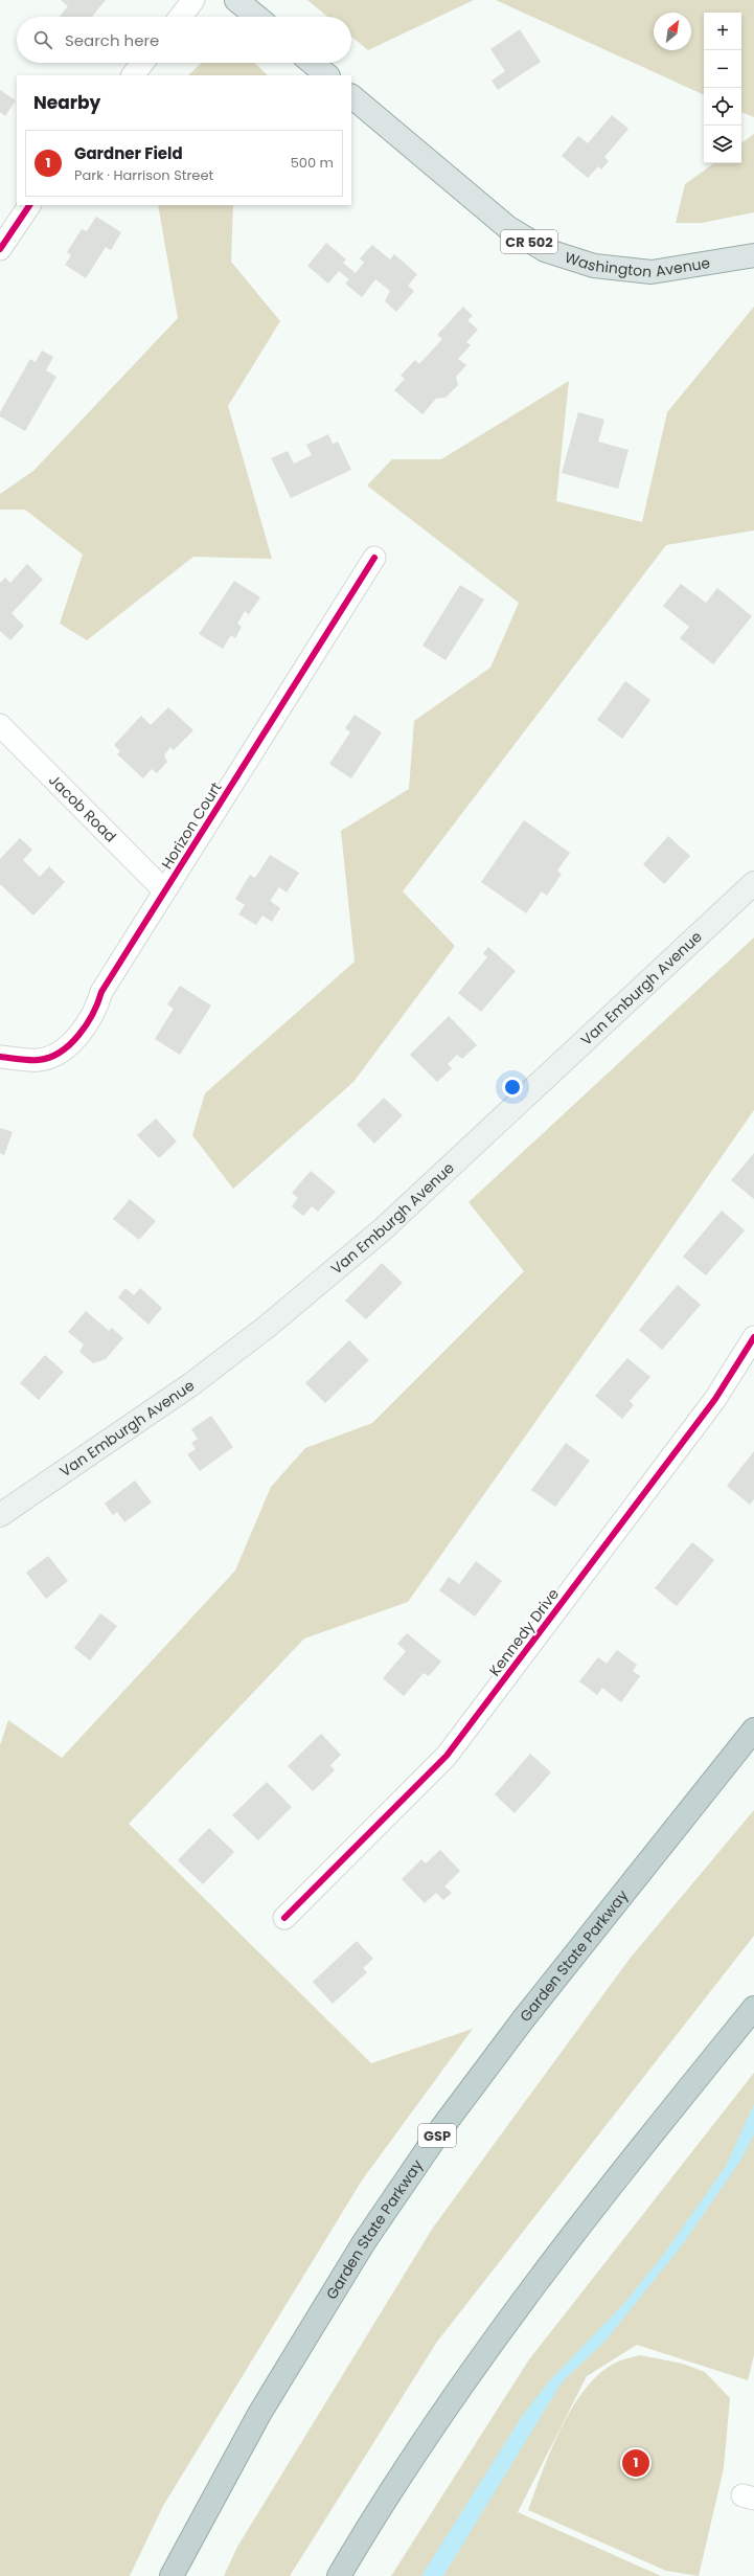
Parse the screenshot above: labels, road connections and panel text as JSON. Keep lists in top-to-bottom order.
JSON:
{
  "streets": {
    "highway": ["Garden State Parkway", "GSP"],
    "main road": ["CR 502", "Washington Avenue", "Van Emburgh Avenue"],
    "street": ["Jacob Road", "Horizon Court", "Kennedy Drive"]
  },
  "crossings": [
    ["Jacob Road", "Horizon Court"]
  ],
  "north": "top right",
  "page": {
    "map_buttons": ["+", "−"],
    "search": "Search here",
    "heading": "Nearby",
    "list": [
      {
        "mark": "1",
        "name": "Gardner Field",
        "note": "Park · Harrison Street",
        "value": "500 m"
      }
    ],
    "pins": "1"
  }
}
